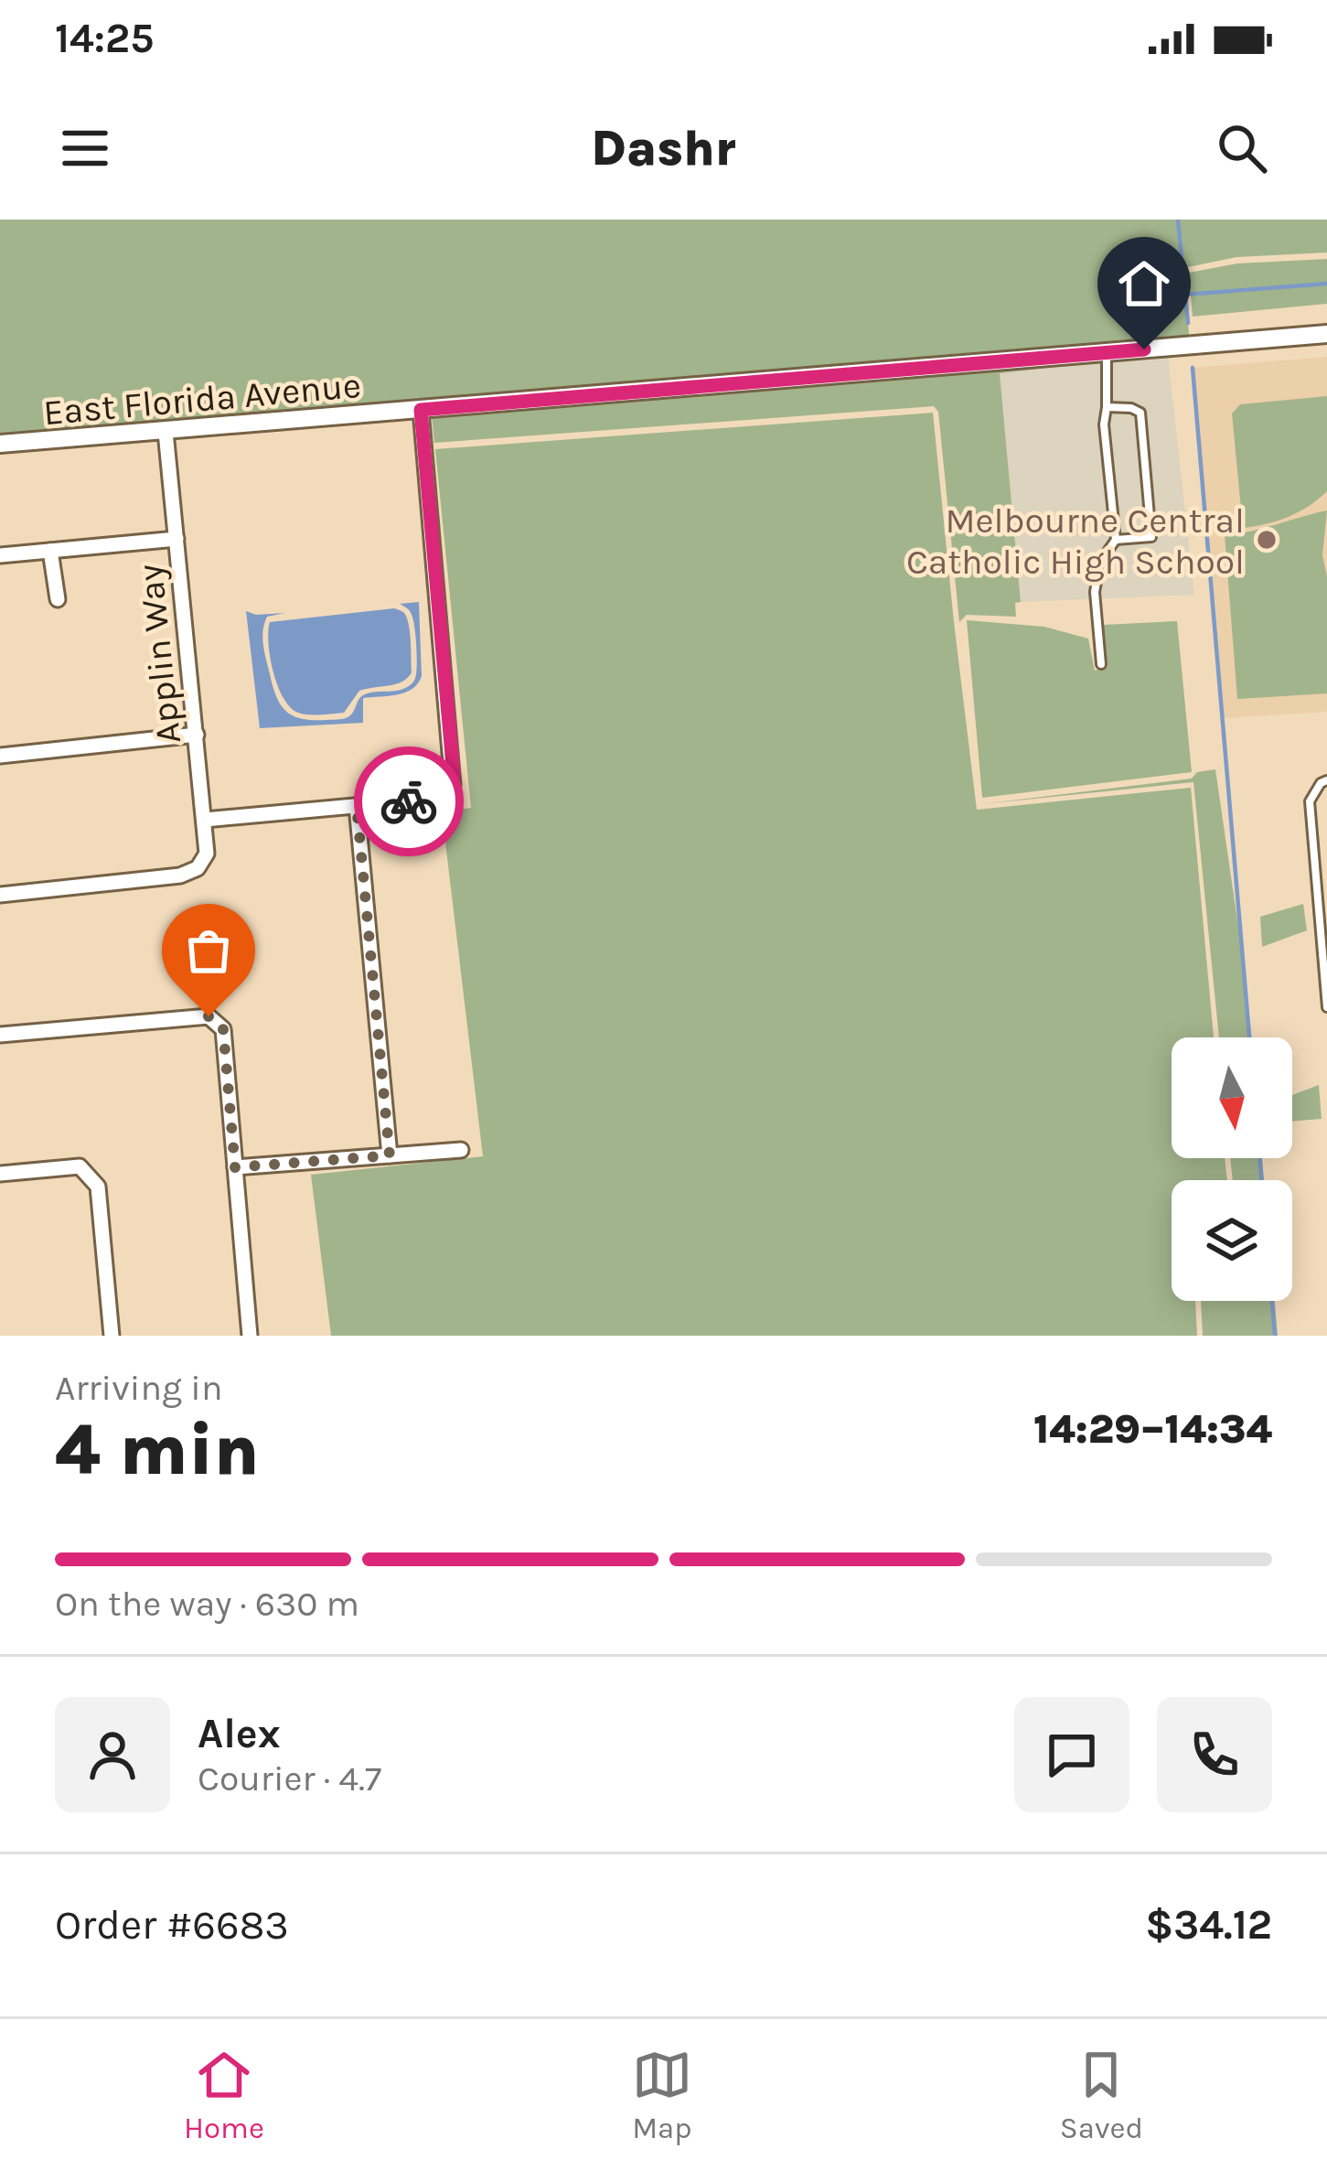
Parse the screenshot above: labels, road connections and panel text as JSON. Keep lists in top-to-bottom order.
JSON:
{
  "streets": {
    "street": ["East Florida Avenue", "Applin Way"]
  },
  "crossings": [
    ["East Florida Avenue", "Applin Way"]
  ],
  "places": ["Melbourne Central Catholic High School"],
  "north": "bottom",
  "page": {
    "status": "14:25",
    "header": "Dashr",
    "heading": ["4 min", "Arriving in", "14:29–14:34"],
    "panel": [
      "Alex",
      "Courier · 4.7",
      "Order #6683",
      "$34.12"
    ],
    "bar": "On the way · 630 m",
    "tabs": ["Home", "Map", "Saved"]
  }
}
